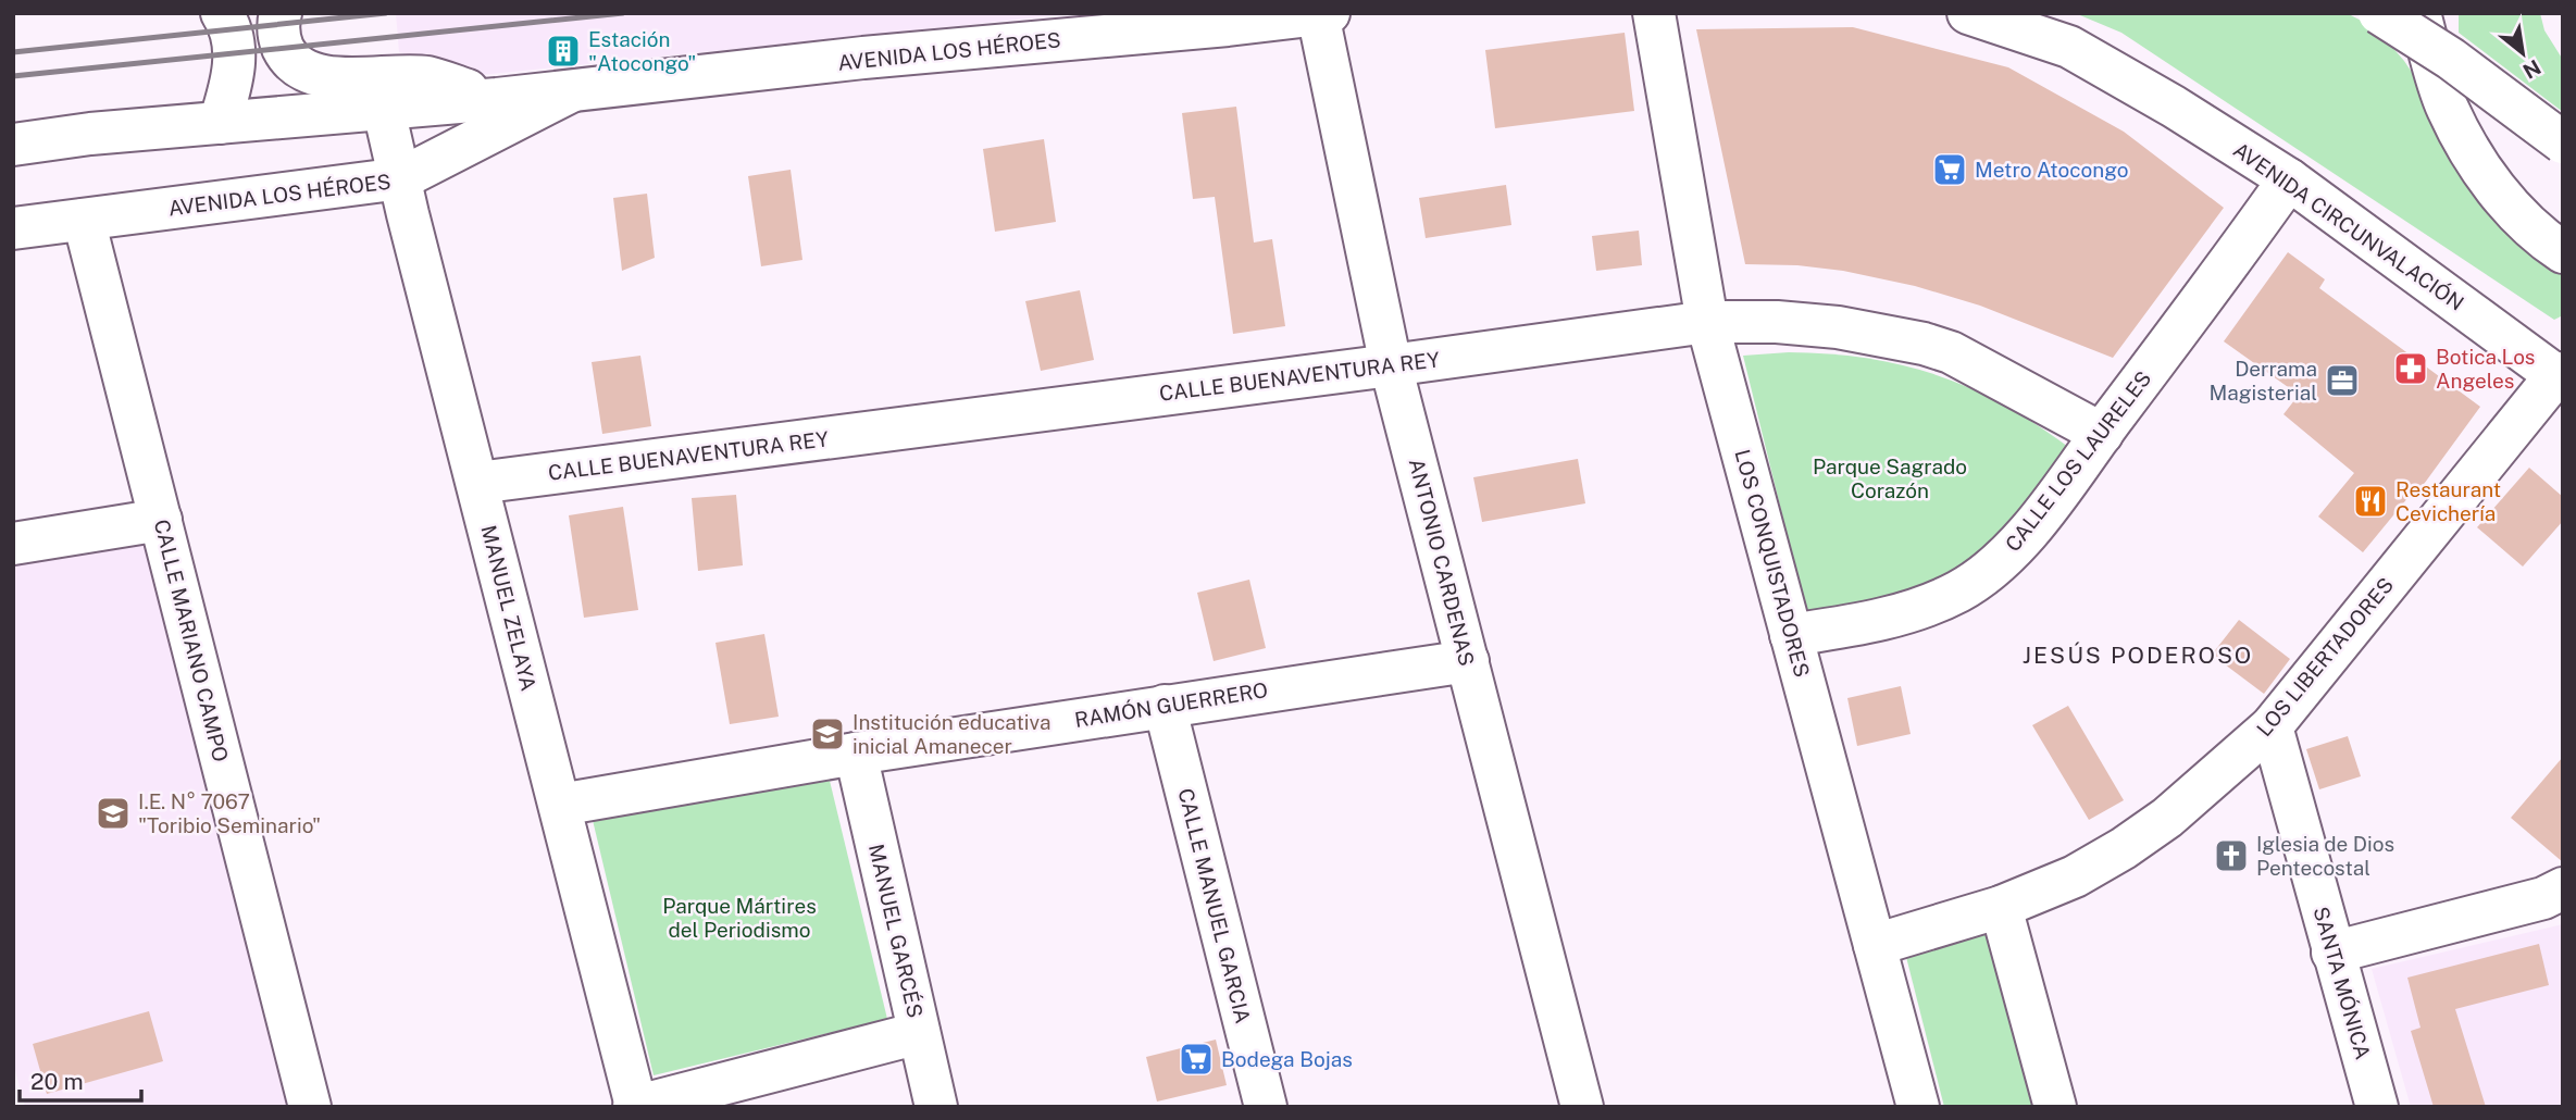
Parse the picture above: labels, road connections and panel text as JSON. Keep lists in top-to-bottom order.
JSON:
{
  "streets": {
    "main road": [
      "AVENIDA LOS HÉROES",
      "AVENIDA CIRCUNVALACIÓN",
      "CALLE BUENAVENTURA REY",
      "CALLE LOS LAURELES",
      "ANTONIO CARDENAS",
      "LOS CONQUISTADORES",
      "MANUEL ZELAYA",
      "CALLE MARIANO CAMPO",
      "LOS LIBERTADORES",
      "RAMÓN GUERRERO",
      "CALLE MANUEL GARCIA",
      "MANUEL GARCÉS",
      "SANTA MÓNICA"
    ]
  },
  "crossings": [
    ["AVENIDA LOS HÉROES", "ANTONIO CARDENAS"],
    ["AVENIDA LOS HÉROES", "MANUEL ZELAYA"],
    ["AVENIDA LOS HÉROES", "CALLE MARIANO CAMPO"],
    ["AVENIDA CIRCUNVALACIÓN", "CALLE LOS LAURELES"],
    ["AVENIDA CIRCUNVALACIÓN", "LOS LIBERTADORES"],
    ["CALLE BUENAVENTURA REY", "CALLE LOS LAURELES"],
    ["CALLE BUENAVENTURA REY", "ANTONIO CARDENAS"],
    ["CALLE BUENAVENTURA REY", "LOS CONQUISTADORES"],
    ["CALLE BUENAVENTURA REY", "MANUEL ZELAYA"],
    ["CALLE LOS LAURELES", "LOS CONQUISTADORES"],
    ["ANTONIO CARDENAS", "RAMÓN GUERRERO"],
    ["LOS CONQUISTADORES", "LOS LIBERTADORES"],
    ["MANUEL ZELAYA", "RAMÓN GUERRERO"],
    ["LOS LIBERTADORES", "SANTA MÓNICA"],
    ["RAMÓN GUERRERO", "CALLE MANUEL GARCIA"],
    ["RAMÓN GUERRERO", "MANUEL GARCÉS"]
  ],
  "districts": ["JESÚS PODEROSO"],
  "parks": ["Parque Sagrado Corazón", "Parque Mártires del Periodismo"],
  "places": {
    "building": ["Estación \"Atocongo\""],
    "supermarket": ["Metro Atocongo", "Bodega Bojas"],
    "pharmacy": ["Botica Los Angeles"],
    "office": ["Derrama Magisterial"],
    "restaurant": ["Restaurant Cevichería"],
    "school or university": ["Institución educativa inicial Amanecer", "I.E. N° 7067 \"Toribio Seminario\""],
    "church": ["Iglesia de Dios Pentecostal"]
  },
  "scale_bar": "20 m",
  "north": "bottom right"
}
